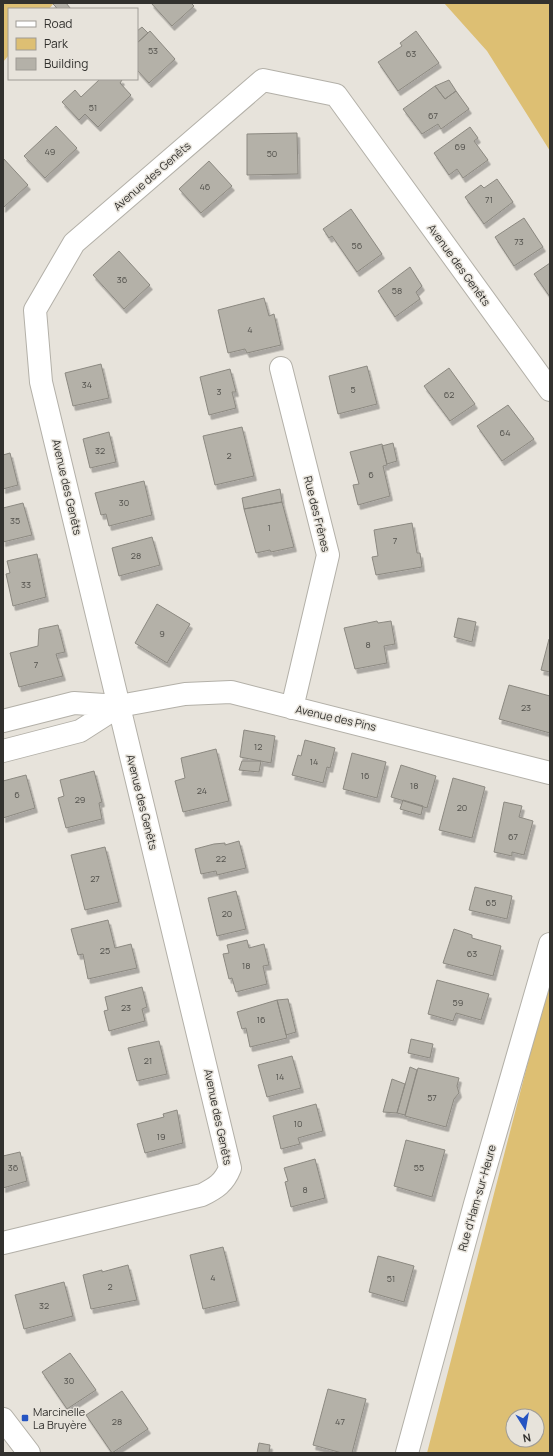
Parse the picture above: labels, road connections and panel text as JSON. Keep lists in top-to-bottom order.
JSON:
{
  "streets": {
    "street": [
      "Avenue des Genêts",
      "Rue des Frênes",
      "Avenue des Pins",
      "Rue d'Ham-sur-Heure"
    ]
  },
  "crossings": [
    ["Avenue des Genêts", "Avenue des Pins"],
    ["Rue des Frênes", "Avenue des Pins"]
  ],
  "places": {
    "transit": ["Marcinelle La Bruyère"]
  },
  "house_numbers": [
    "53",
    "63",
    "51",
    "67",
    "69",
    "49",
    "50",
    "46",
    "71",
    "73",
    "56",
    "36",
    "58",
    "4",
    "34",
    "5",
    "3",
    "62",
    "64",
    "32",
    "2",
    "6",
    "30",
    "35",
    "1",
    "7",
    "28",
    "33",
    "9",
    "8",
    "7",
    "23",
    "12",
    "14",
    "16",
    "18",
    "24",
    "6",
    "29",
    "20",
    "67",
    "22",
    "27",
    "65",
    "20",
    "25",
    "63",
    "18",
    "59",
    "23",
    "16",
    "21",
    "14",
    "57",
    "10",
    "19",
    "36",
    "55",
    "8",
    "4",
    "51",
    "2",
    "32",
    "30",
    "28",
    "47"
  ],
  "legend": ["Road", "Park", "Building"],
  "north": "bottom"
}
